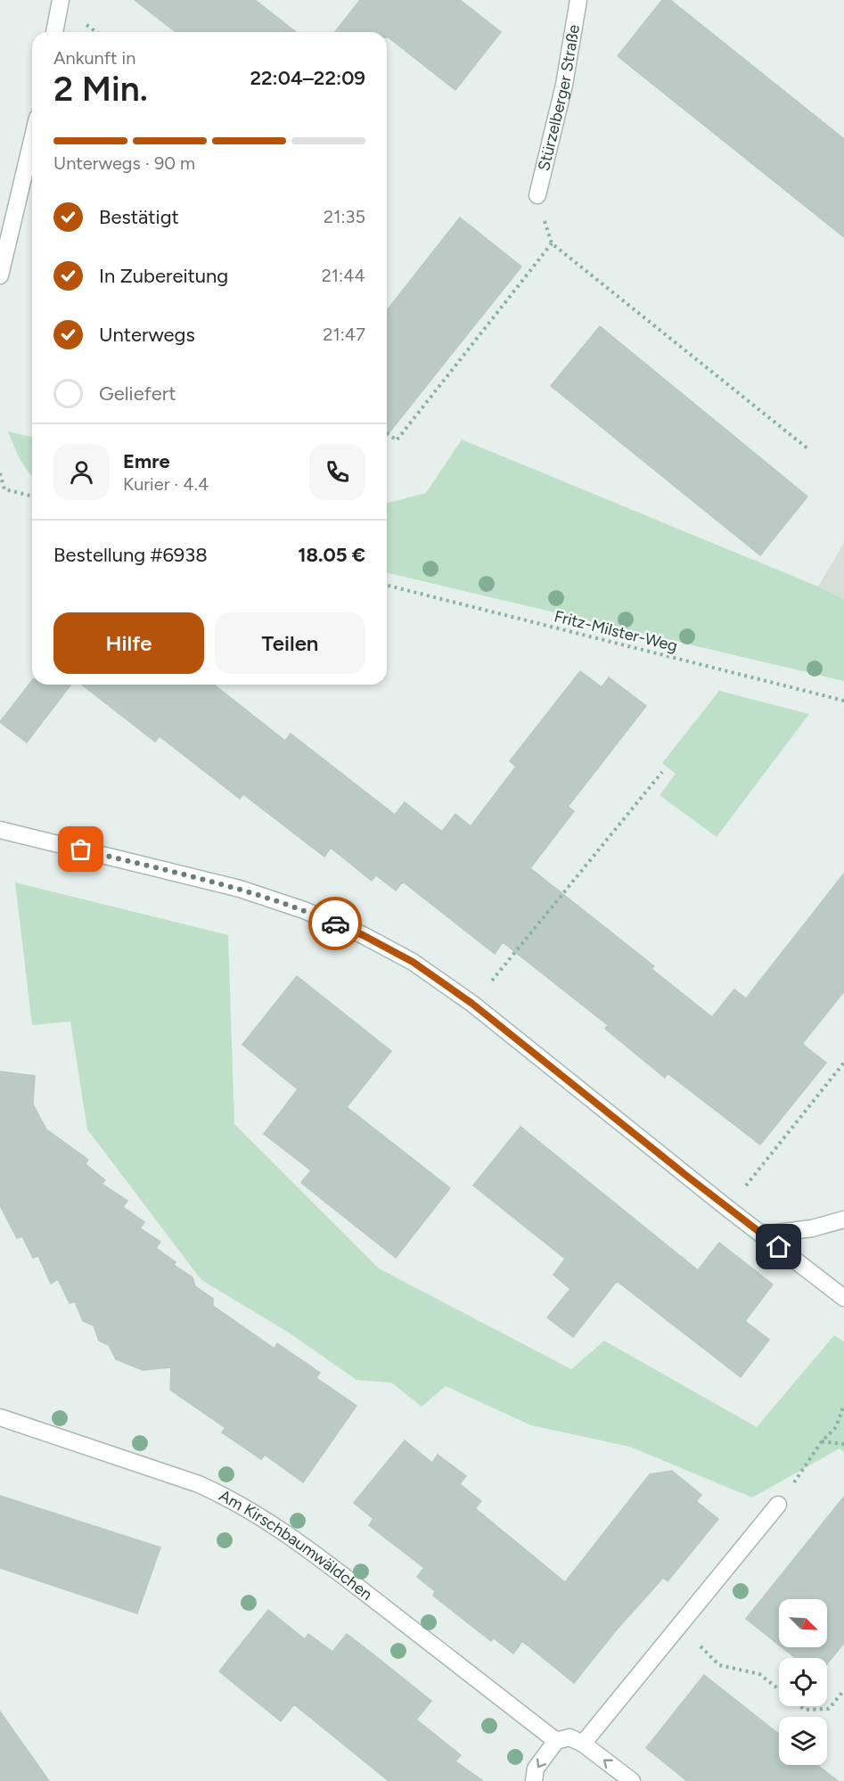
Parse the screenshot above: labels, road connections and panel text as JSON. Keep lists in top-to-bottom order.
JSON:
{
  "streets": {
    "street": ["Stürzelberger Straße", "Am Kirschbaumwäldchen"],
    "path": ["Fritz-Milster-Weg"]
  },
  "north": "bottom right",
  "page": {
    "heading": ["2 Min.", "Ankunft in", "22:04–22:09"],
    "panel": [
      "Emre",
      "Kurier · 4.4",
      "Bestellung #6938",
      "18.05 €"
    ],
    "bar": "Unterwegs · 90 m",
    "list": [
      ["Bestätigt", "21:35"],
      ["In Zubereitung", "21:44"],
      ["Unterwegs", "21:47"],
      "Geliefert"
    ],
    "buttons": ["Hilfe", "Teilen"]
  }
}
